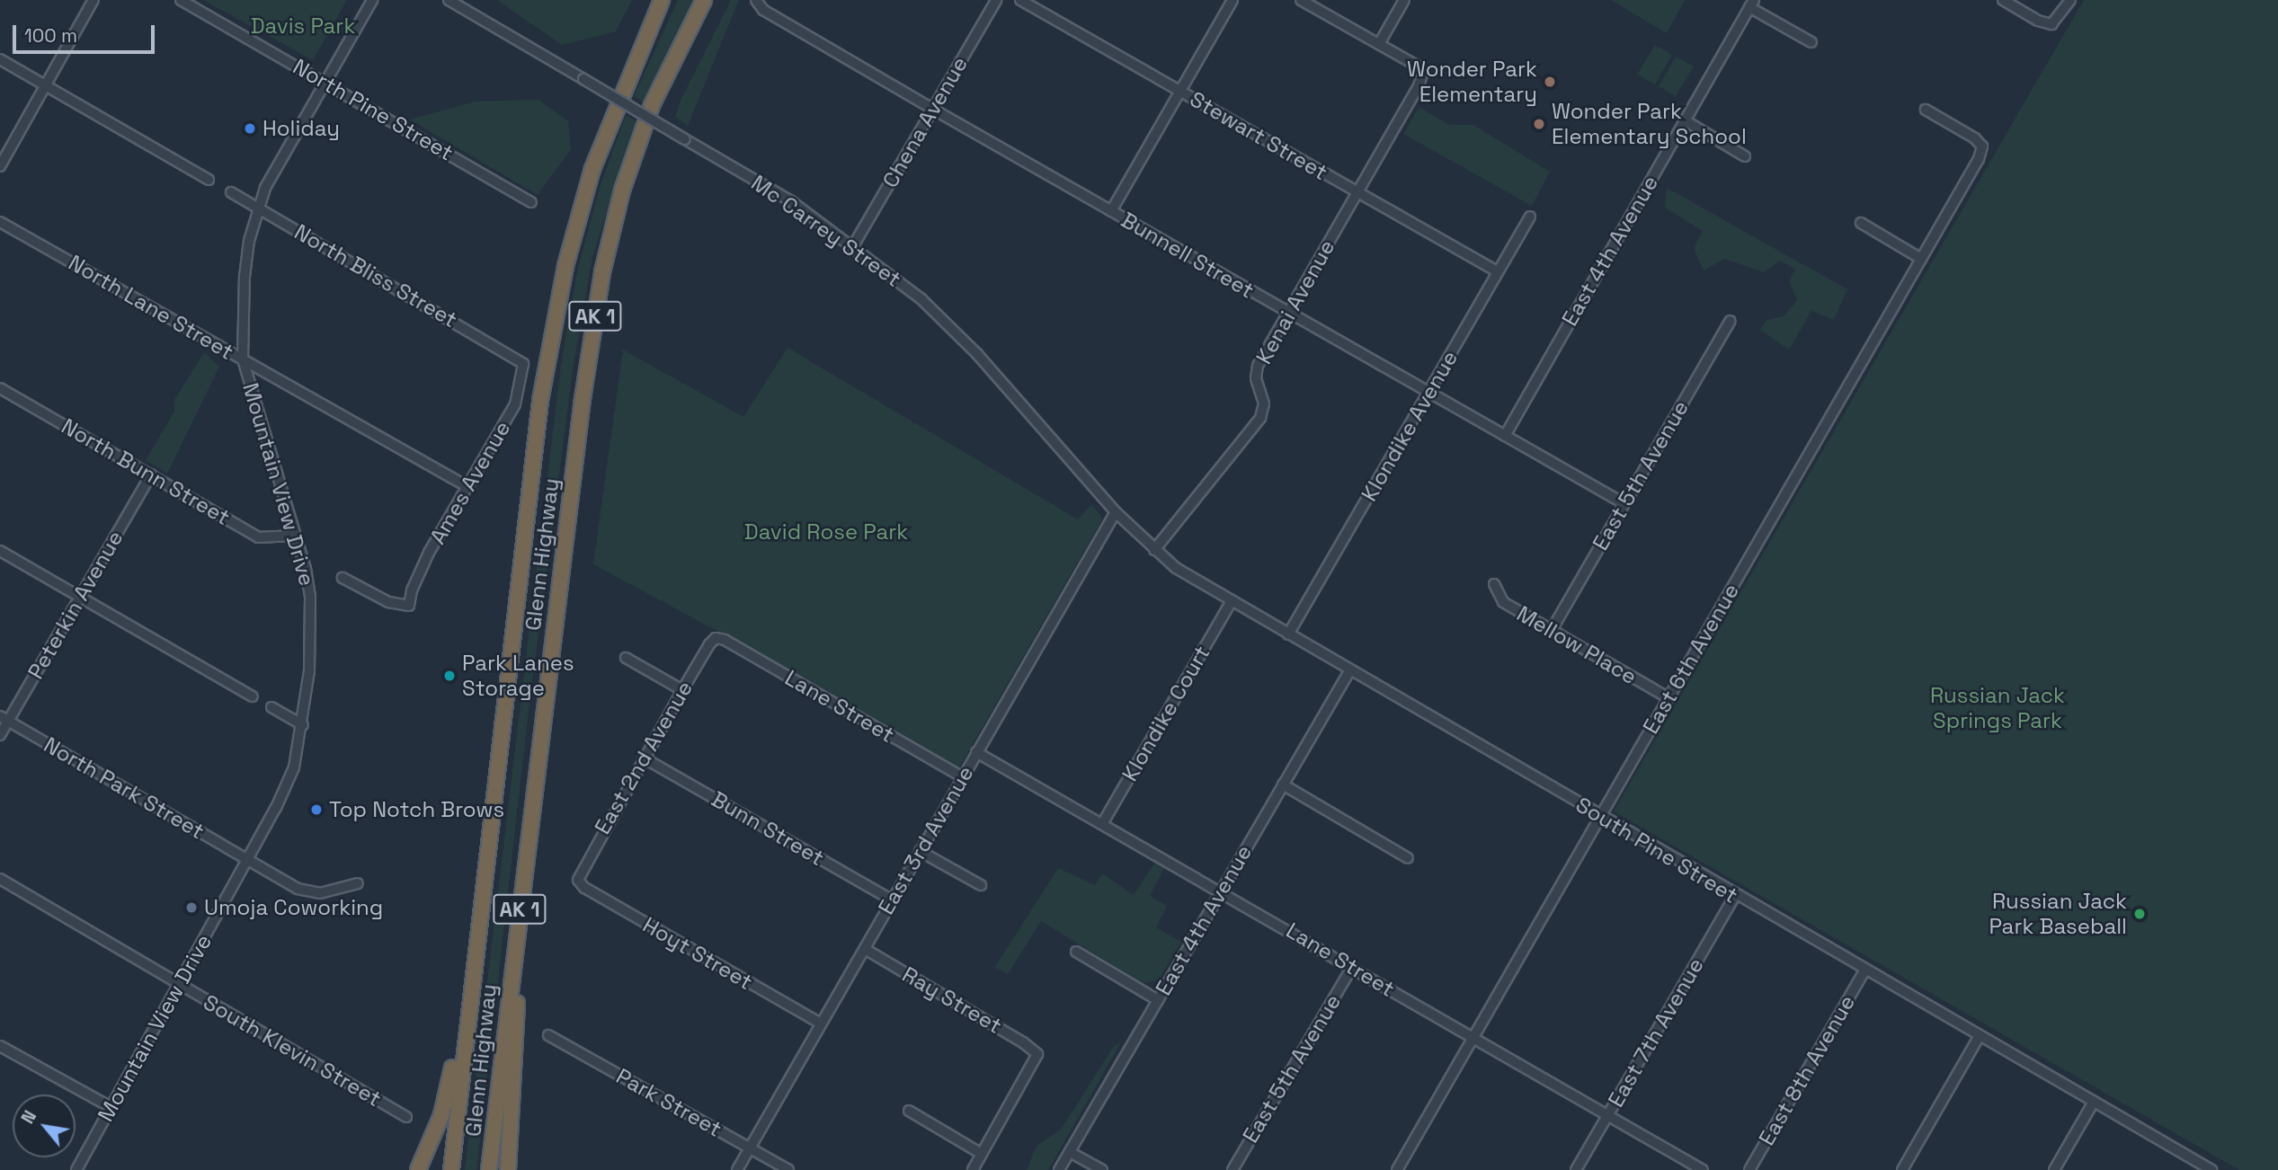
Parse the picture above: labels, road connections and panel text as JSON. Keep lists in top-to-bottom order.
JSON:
{
  "streets": {
    "highway": ["AK 1", "Glenn Highway"],
    "street": [
      "North Pine Street",
      "Chena Avenue",
      "Stewart Street",
      "Mc Carrey Street",
      "East 4th Avenue",
      "Bunnell Street",
      "North Bliss Street",
      "Kenai Avenue",
      "North Lane Street",
      "Klondike Avenue",
      "North Bunn Street",
      "East 5th Avenue",
      "Ames Avenue",
      "Mountain View Drive",
      "Peterkin Avenue",
      "Mellow Place",
      "East 6th Avenue",
      "Lane Street",
      "Klondike Court",
      "East 2nd Avenue",
      "North Park Street",
      "Bunn Street",
      "East 3rd Avenue",
      "South Pine Street",
      "Hoyt Street",
      "Ray Street",
      "East 7th Avenue",
      "South Klevin Street",
      "East 8th Avenue",
      "Park Street"
    ]
  },
  "crossings": [
    ["North Pine Street", "Mountain View Drive"],
    ["Chena Avenue", "Mc Carrey Street"],
    ["Chena Avenue", "Bunnell Street"],
    ["Stewart Street", "Kenai Avenue"],
    ["Stewart Street", "Klondike Avenue"],
    ["Mc Carrey Street", "East 3rd Avenue"],
    ["Mc Carrey Street", "South Pine Street"],
    ["East 4th Avenue", "Bunnell Street"],
    ["East 4th Avenue", "Lane Street"],
    ["East 4th Avenue", "South Pine Street"],
    ["Bunnell Street", "Kenai Avenue"],
    ["Bunnell Street", "Klondike Avenue"],
    ["Bunnell Street", "East 5th Avenue"],
    ["North Bliss Street", "Ames Avenue"],
    ["North Bliss Street", "Mountain View Drive"],
    ["Kenai Avenue", "South Pine Street"],
    ["North Lane Street", "Ames Avenue"],
    ["North Lane Street", "Mountain View Drive"],
    ["Klondike Avenue", "South Pine Street"],
    ["North Bunn Street", "Mountain View Drive"],
    ["North Bunn Street", "Peterkin Avenue"],
    ["East 5th Avenue", "Mellow Place"],
    ["East 5th Avenue", "Lane Street"],
    ["Mountain View Drive", "North Park Street"],
    ["Mountain View Drive", "South Klevin Street"],
    ["Peterkin Avenue", "North Park Street"],
    ["Mellow Place", "East 6th Avenue"],
    ["East 6th Avenue", "Lane Street"],
    ["East 6th Avenue", "South Pine Street"],
    ["Lane Street", "Klondike Court"],
    ["Lane Street", "East 2nd Avenue"],
    ["Lane Street", "East 3rd Avenue"],
    ["Lane Street", "East 7th Avenue"],
    ["Klondike Court", "South Pine Street"],
    ["East 2nd Avenue", "Bunn Street"],
    ["East 2nd Avenue", "Hoyt Street"],
    ["Bunn Street", "East 3rd Avenue"],
    ["East 3rd Avenue", "South Pine Street"],
    ["East 3rd Avenue", "Hoyt Street"],
    ["East 3rd Avenue", "Ray Street"],
    ["East 3rd Avenue", "Park Street"],
    ["South Pine Street", "East 7th Avenue"],
    ["South Pine Street", "East 8th Avenue"]
  ],
  "parks": ["Davis Park", "David Rose Park", "Russian Jack Springs Park"],
  "places": [
    "Wonder Park Elementary",
    "Wonder Park Elementary School",
    "Holiday",
    "Park Lanes Storage",
    "Top Notch Brows",
    "Umoja Coworking",
    "Russian Jack Park Baseball"
  ],
  "scale_bar": "100 m",
  "north": "top left"
}
